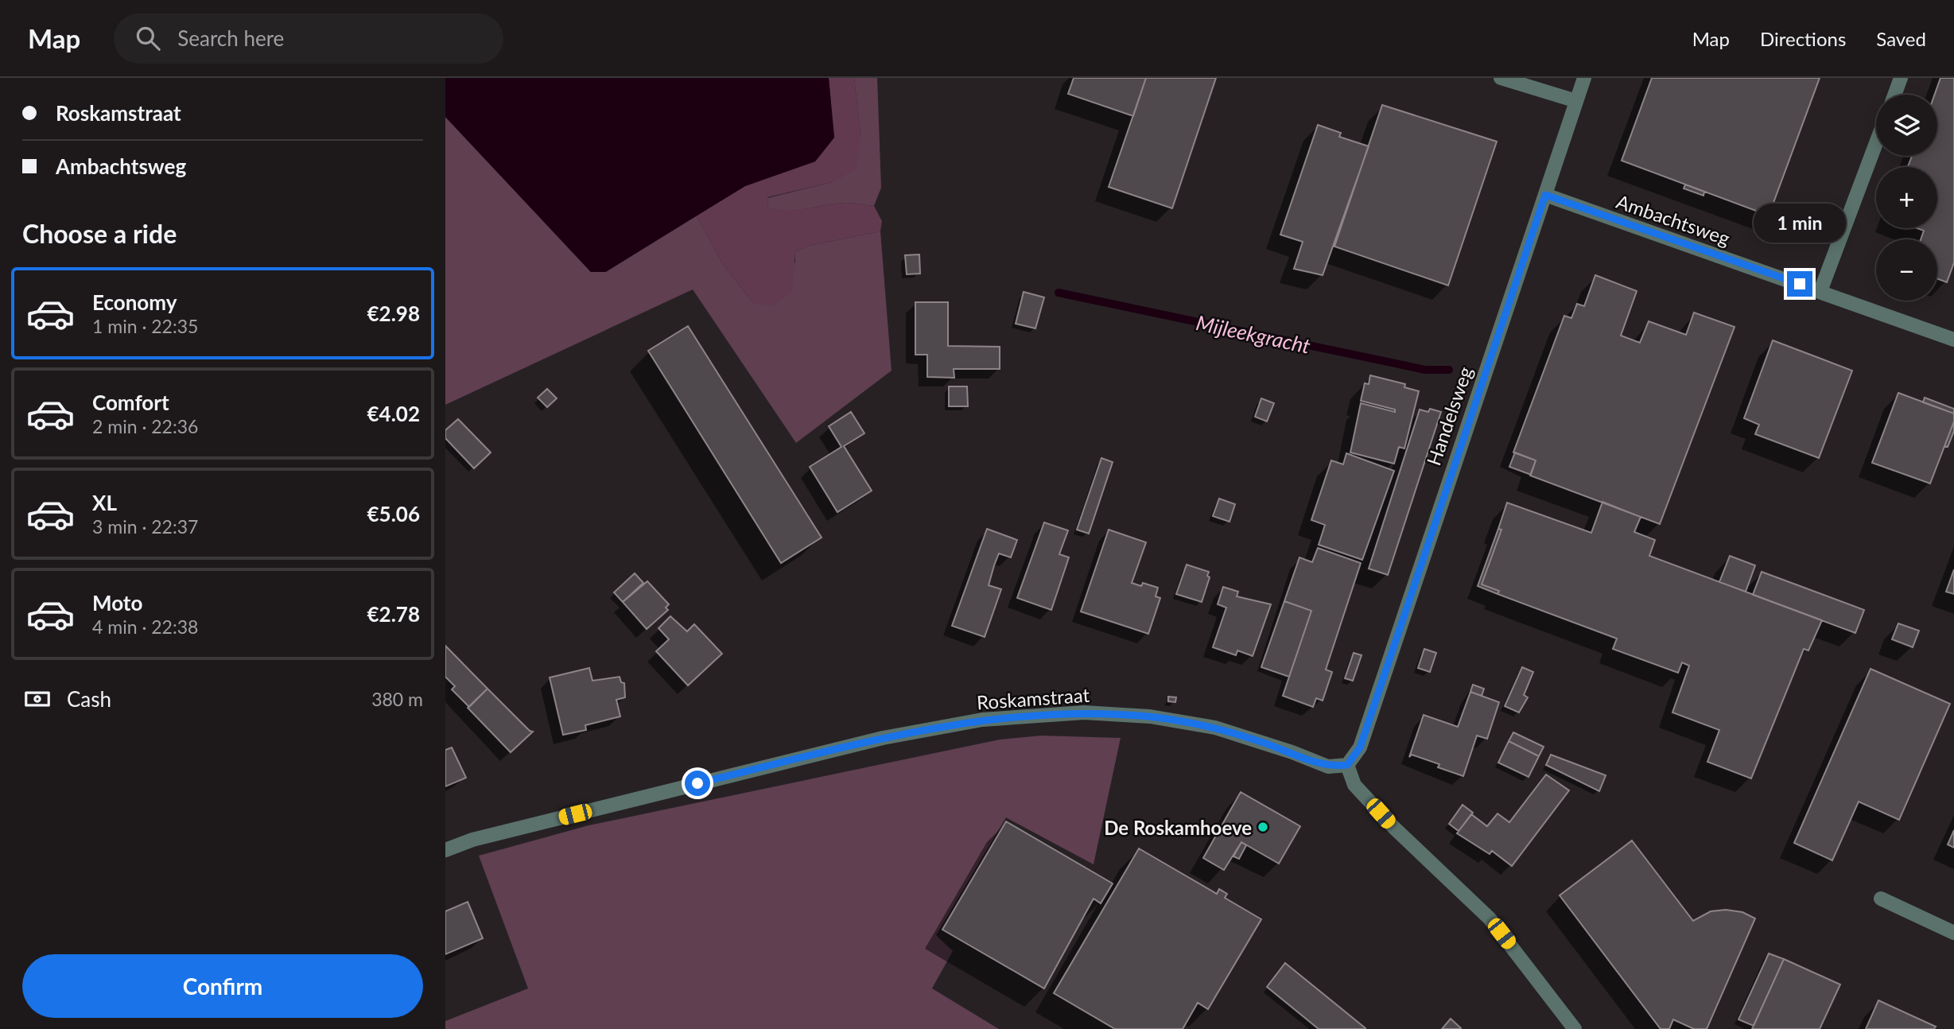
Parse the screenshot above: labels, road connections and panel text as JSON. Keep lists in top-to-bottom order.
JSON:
{
  "streets": {
    "street": ["Ambachtsweg", "Handelsweg", "Roskamstraat"]
  },
  "crossings": [
    ["Ambachtsweg", "Handelsweg"],
    ["Handelsweg", "Roskamstraat"]
  ],
  "water": ["Mijleekgracht"],
  "places": ["De Roskamhoeve"],
  "page": {
    "header": "Map",
    "search": "Search here",
    "nav": ["Map", "Directions", "Saved"],
    "banner": ["Roskamstraat", "Ambachtsweg"],
    "map_buttons": ["+", "−"],
    "heading": "Choose a ride",
    "bubble": "1 min",
    "list": [
      {
        "name": "Economy",
        "note": "1 min · 22:35",
        "value": "€2.98"
      },
      {
        "name": "Comfort",
        "note": "2 min · 22:36",
        "value": "€4.02"
      },
      {
        "name": "XL",
        "note": "3 min · 22:37",
        "value": "€5.06"
      },
      {
        "name": "Moto",
        "note": "4 min · 22:38",
        "value": "€2.78"
      }
    ],
    "pay": ["Cash", "380 m"],
    "buttons": "Confirm"
  }
}
